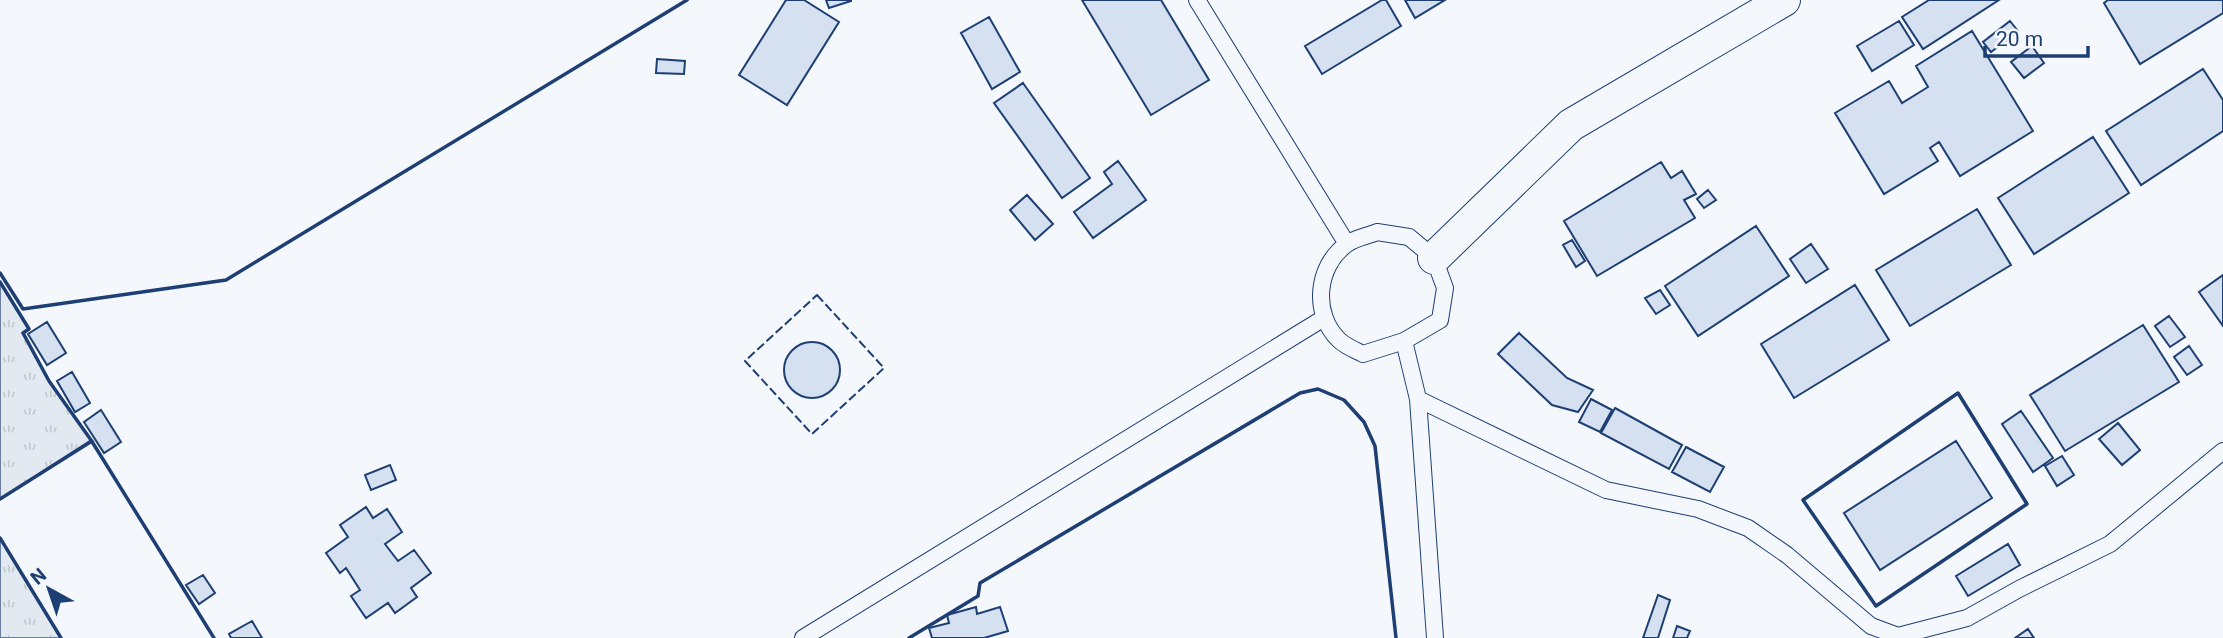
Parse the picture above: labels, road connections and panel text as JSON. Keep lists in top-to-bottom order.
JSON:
{
  "scale_bar": "20 m",
  "north": "top left"
}
